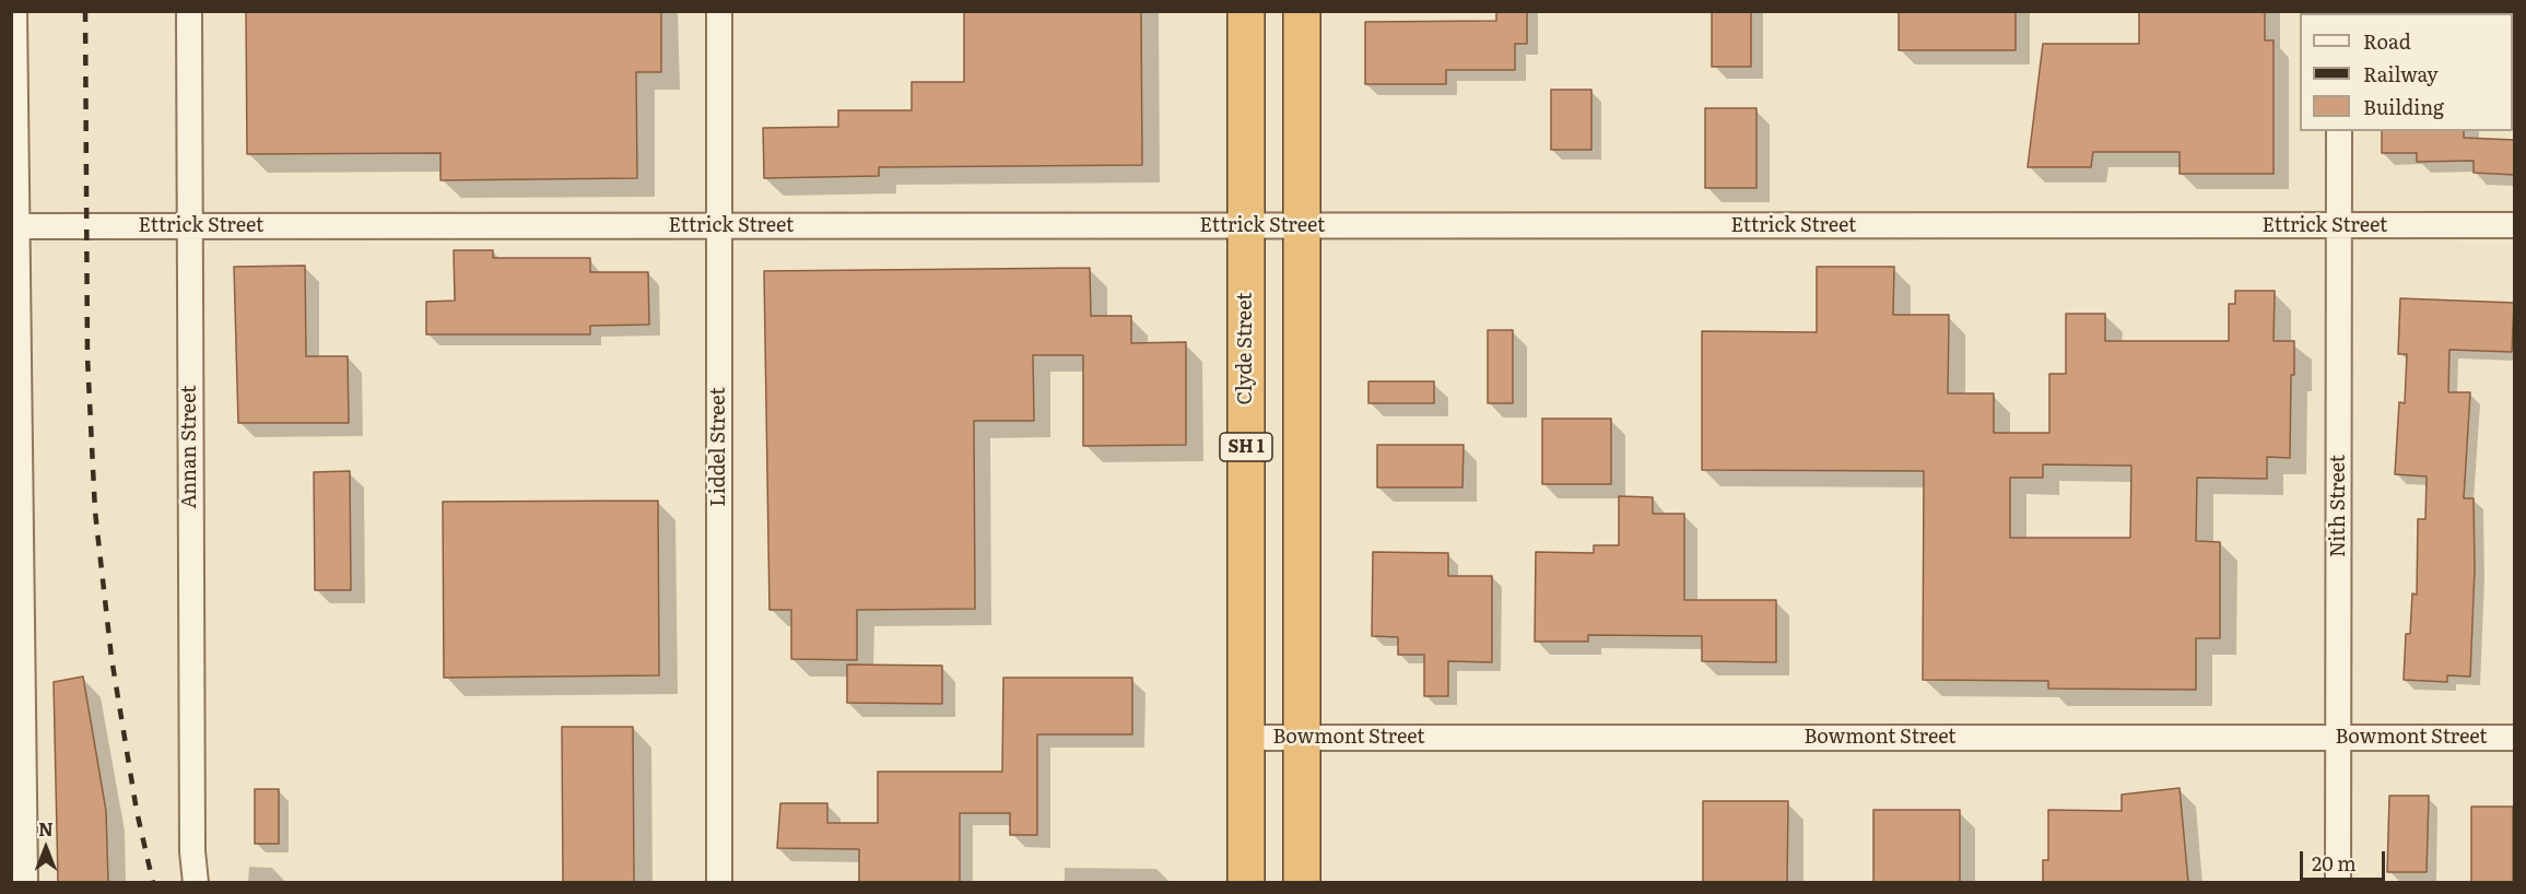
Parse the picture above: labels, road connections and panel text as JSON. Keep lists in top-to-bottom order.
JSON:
{
  "streets": {
    "highway": ["Clyde Street", "SH 1"],
    "street": [
      "Ettrick Street",
      "Annan Street",
      "Liddel Street",
      "Nith Street",
      "Bowmont Street"
    ]
  },
  "crossings": [
    ["Ettrick Street", "Clyde Street"],
    ["Ettrick Street", "Annan Street"],
    ["Ettrick Street", "Liddel Street"],
    ["Ettrick Street", "Nith Street"],
    ["Clyde Street", "Bowmont Street"],
    ["Nith Street", "Bowmont Street"]
  ],
  "legend": ["Road", "Railway", "Building"],
  "scale_bar": "20 m",
  "north": "top"
}
